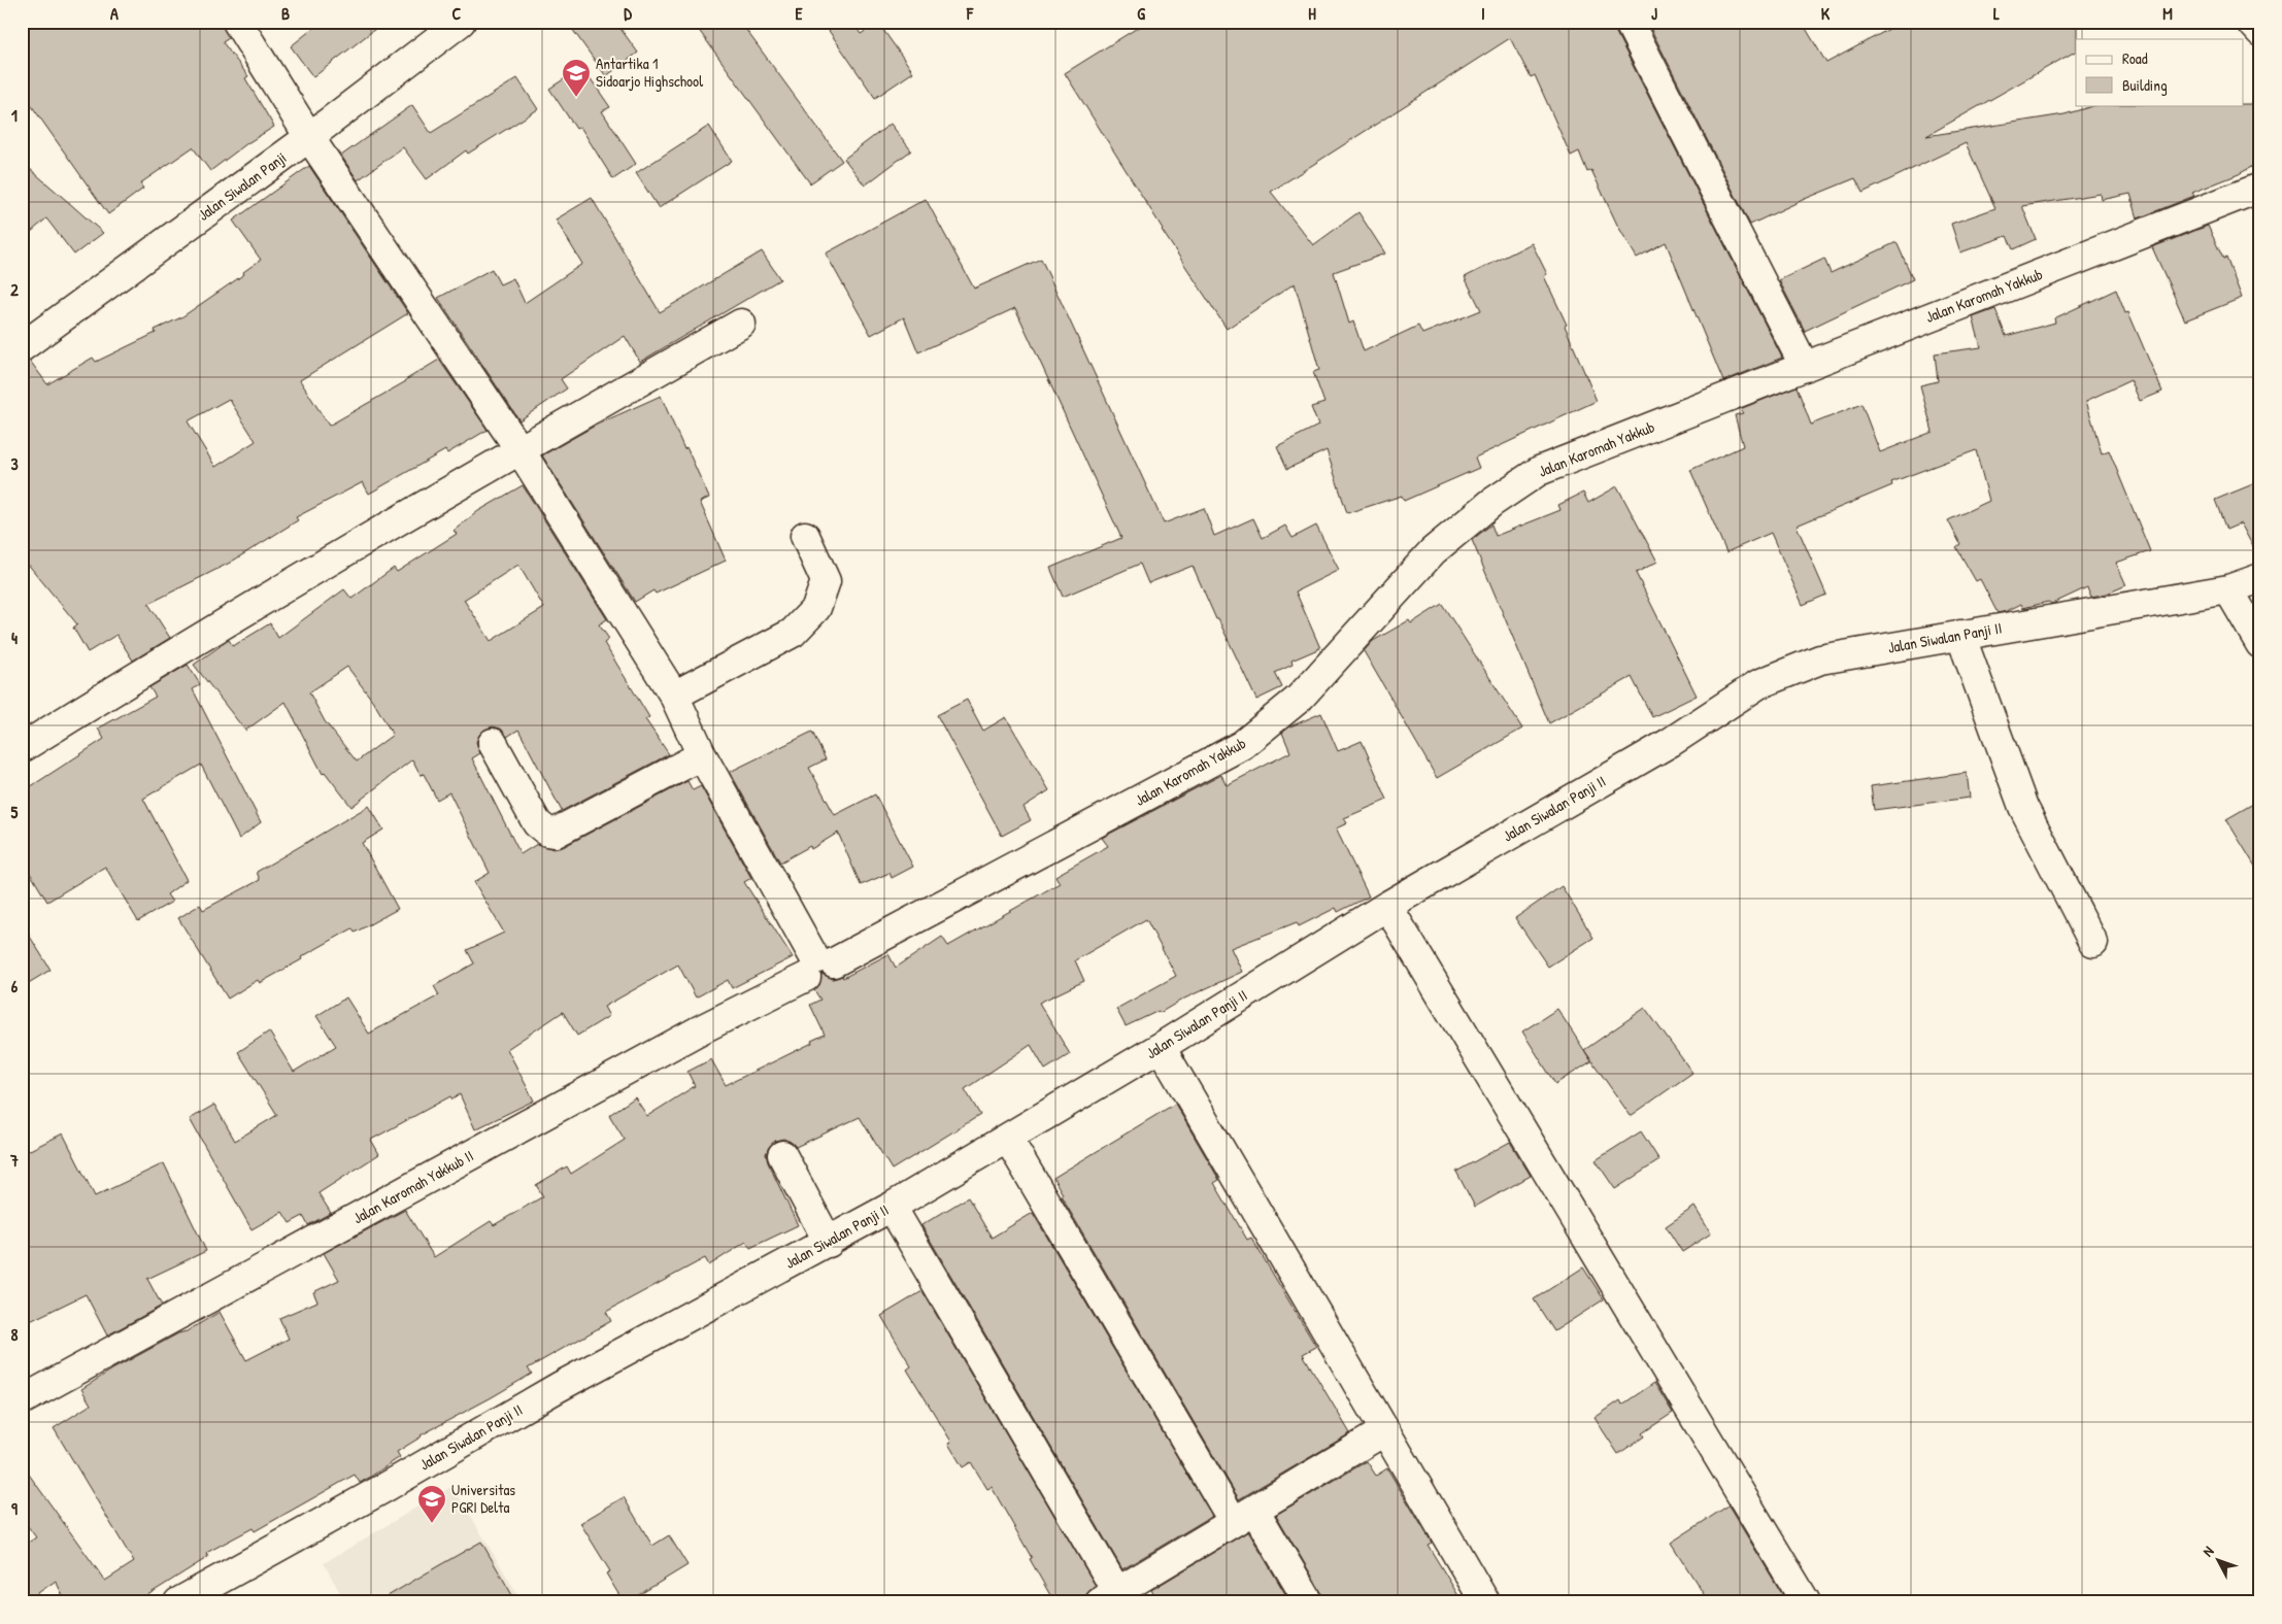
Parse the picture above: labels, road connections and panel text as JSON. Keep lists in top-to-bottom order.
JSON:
{
  "streets": {
    "street": [
      "Jalan Siwalan Panji",
      "Jalan Karomah Yakkub",
      "Jalan Siwalan Panji II",
      "Jalan Karomah Yakkub II"
    ]
  },
  "crossings": [
    ["Jalan Karomah Yakkub", "Jalan Karomah Yakkub II"]
  ],
  "places": {
    "school or university": ["Antartika 1 Sidoarjo Highschool", "Universitas PGRI Delta"]
  },
  "legend": ["Road", "Building"],
  "north": "top left",
  "grid": {
    "columns": [
      "A",
      "B",
      "C",
      "D",
      "E",
      "F",
      "G",
      "H",
      "I",
      "J",
      "K",
      "L",
      "M"
    ],
    "rows": [
      "1",
      "2",
      "3",
      "4",
      "5",
      "6",
      "7",
      "8",
      "9"
    ]
  }
}
